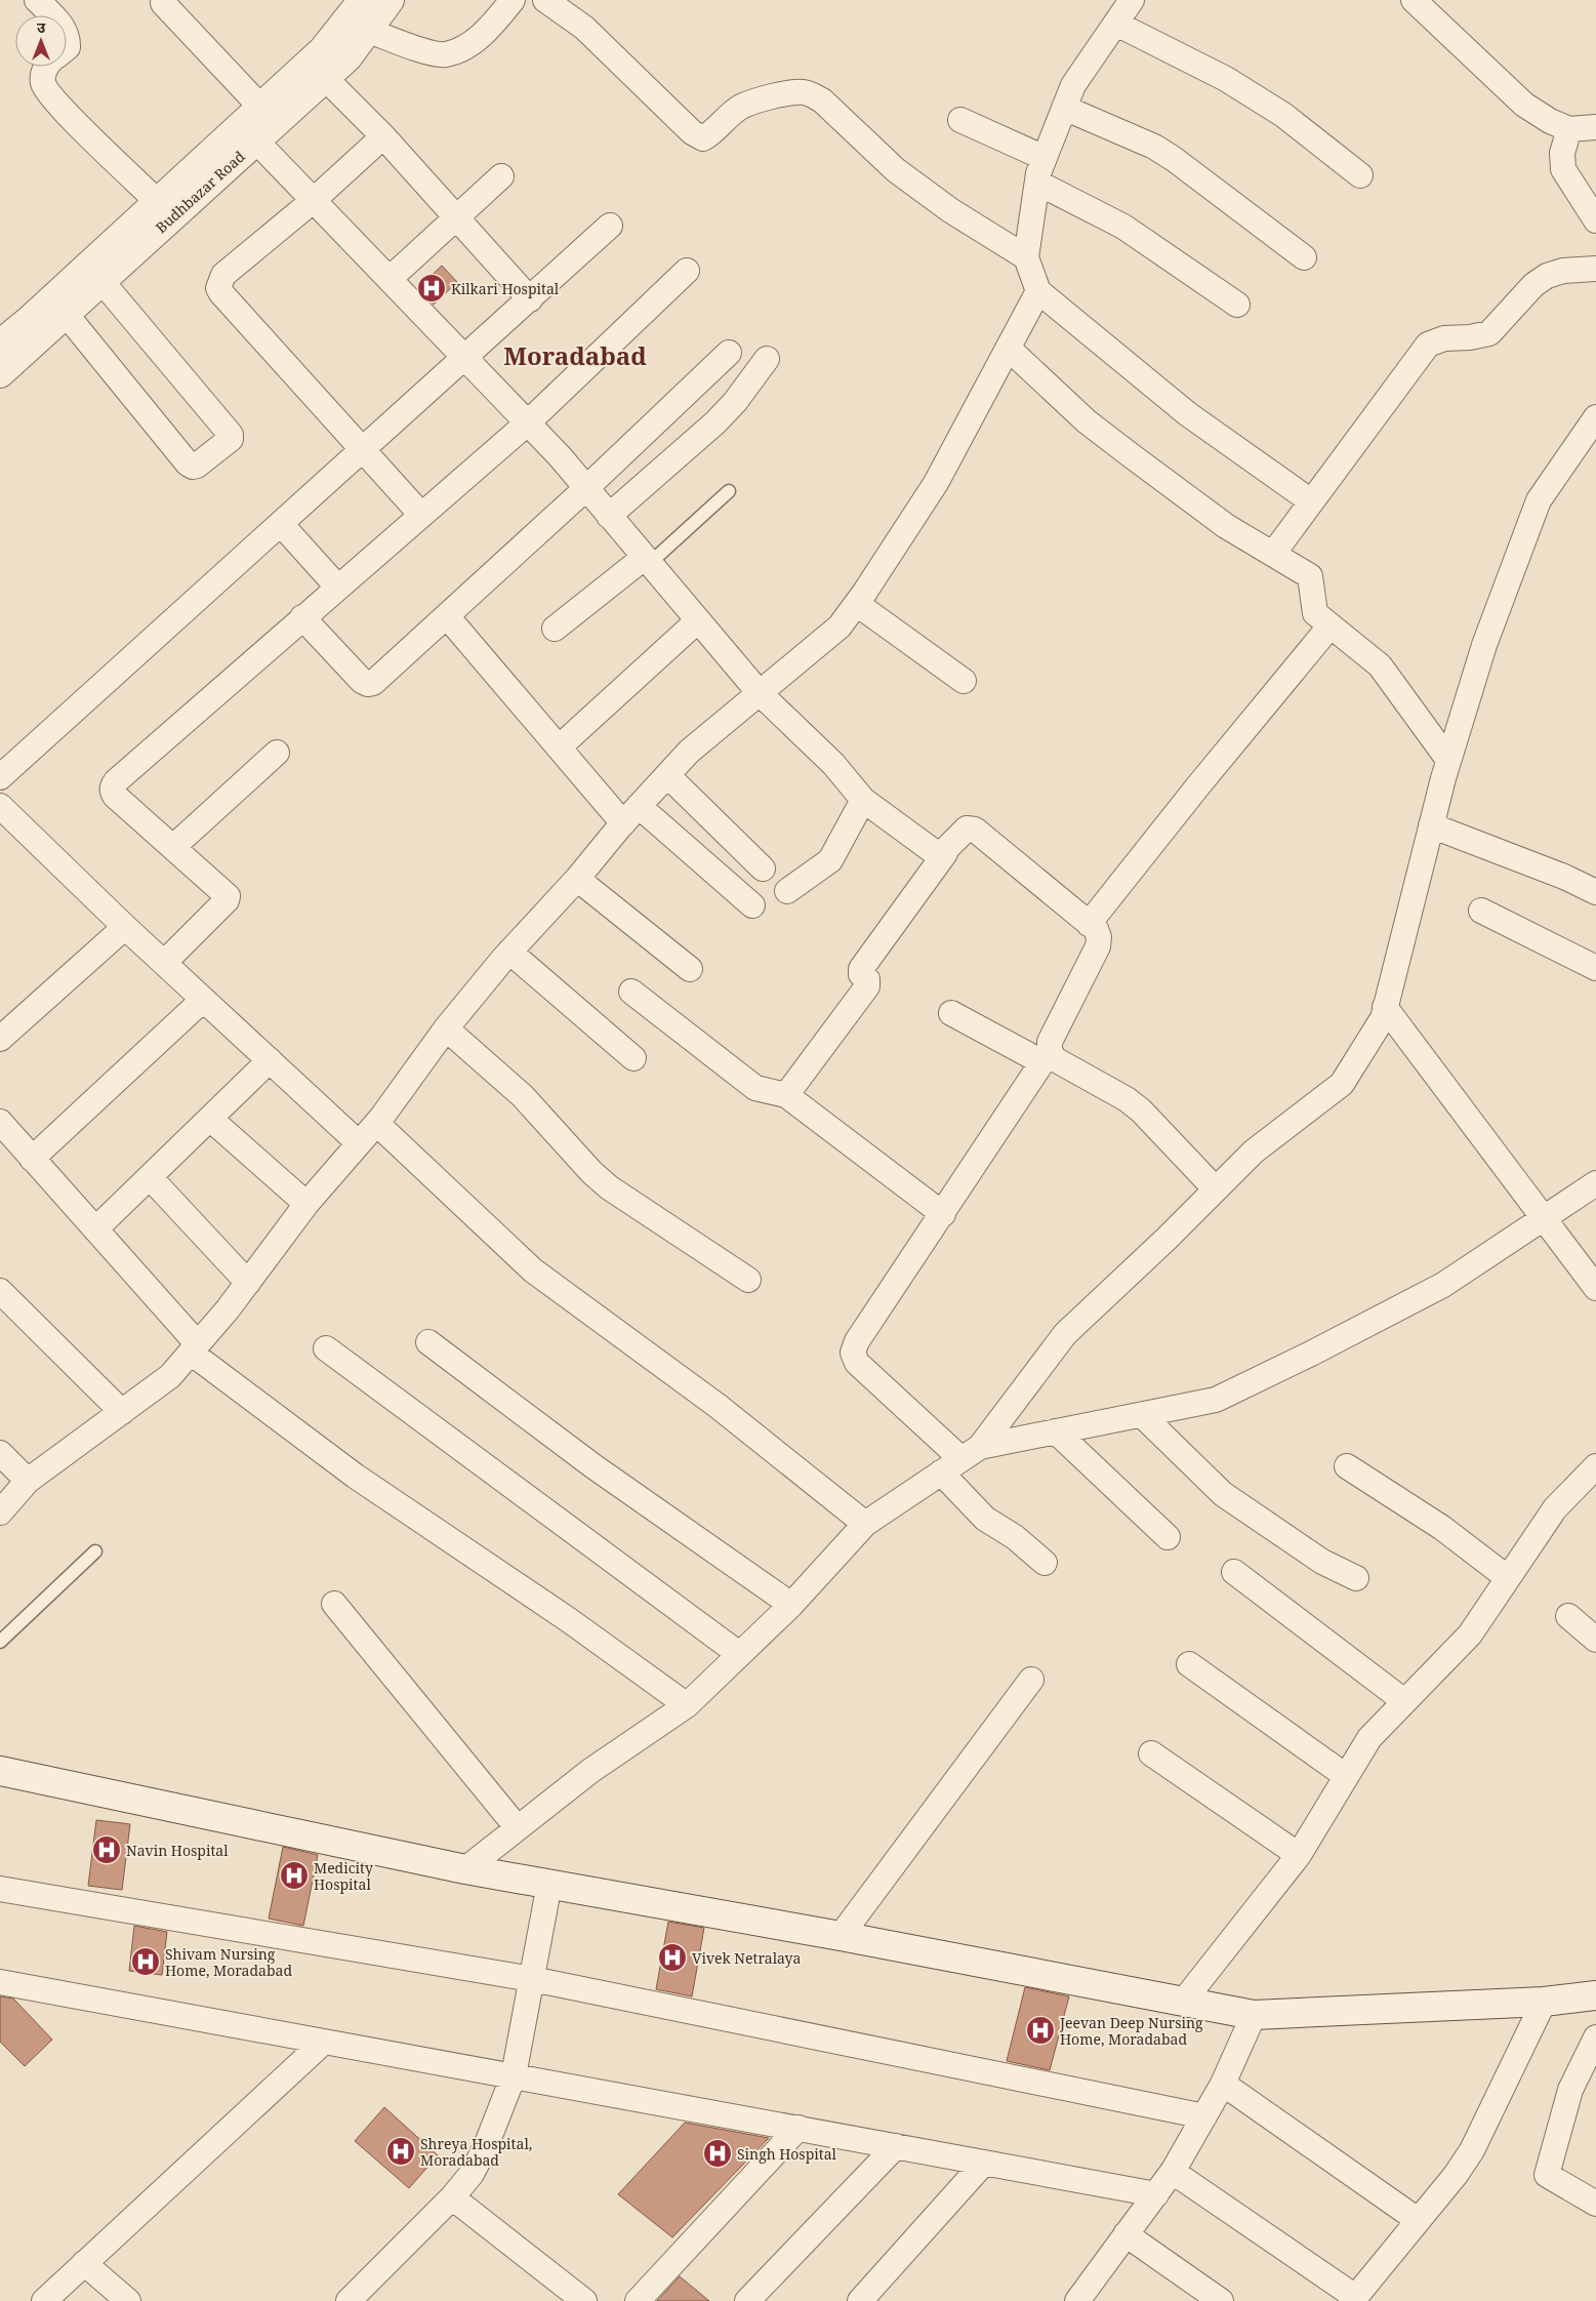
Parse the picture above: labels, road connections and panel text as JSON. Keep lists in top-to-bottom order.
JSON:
{
  "streets": {
    "main road": ["Budhbazar Road"]
  },
  "districts": ["Moradabad"],
  "places": {
    "hospital": [
      "Kilkari Hospital",
      "Navin Hospital",
      "Medicity Hospital",
      "Vivek Netralaya",
      "Shivam Nursing Home, Moradabad",
      "Jeevan Deep Nursing Home, Moradabad",
      "Shreya Hospital, Moradabad",
      "Singh Hospital"
    ]
  },
  "north": "top"
}
